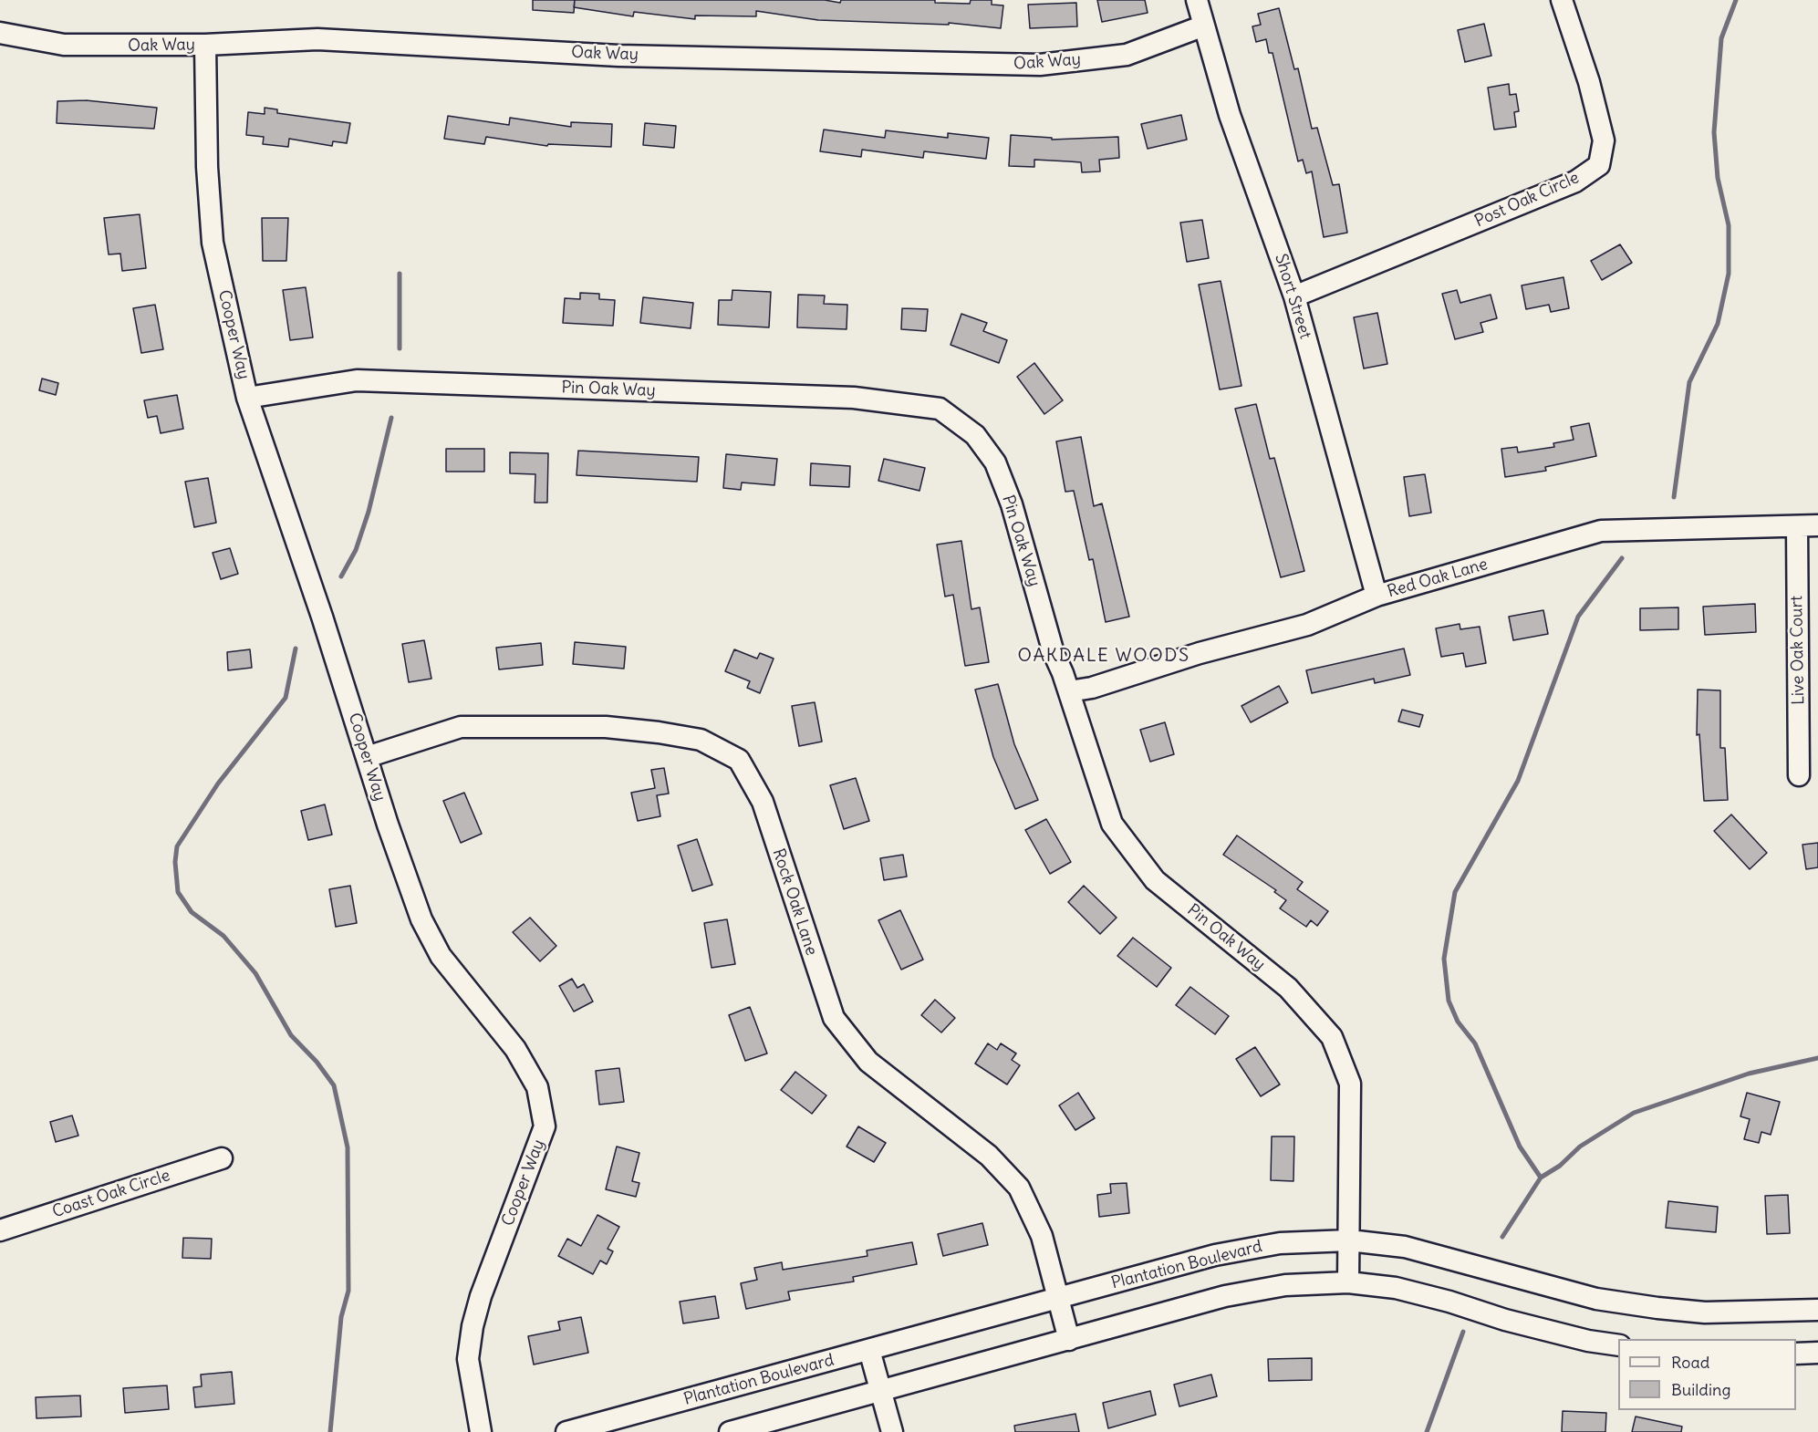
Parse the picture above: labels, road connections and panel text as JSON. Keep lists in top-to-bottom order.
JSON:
{
  "streets": {
    "street": [
      "Oak Way",
      "Post Oak Circle",
      "Short Street",
      "Cooper Way",
      "Pin Oak Way",
      "Red Oak Lane",
      "Live Oak Court",
      "Rock Oak Lane",
      "Coast Oak Circle",
      "Plantation Boulevard"
    ]
  },
  "crossings": [
    ["Oak Way", "Short Street"],
    ["Oak Way", "Cooper Way"],
    ["Post Oak Circle", "Short Street"],
    ["Short Street", "Red Oak Lane"],
    ["Cooper Way", "Pin Oak Way"],
    ["Cooper Way", "Rock Oak Lane"],
    ["Pin Oak Way", "Red Oak Lane"],
    ["Pin Oak Way", "Plantation Boulevard"],
    ["Red Oak Lane", "Live Oak Court"],
    ["Rock Oak Lane", "Plantation Boulevard"]
  ],
  "districts": ["OAKDALE WOODS"],
  "legend": ["Road", "Building"]
}
